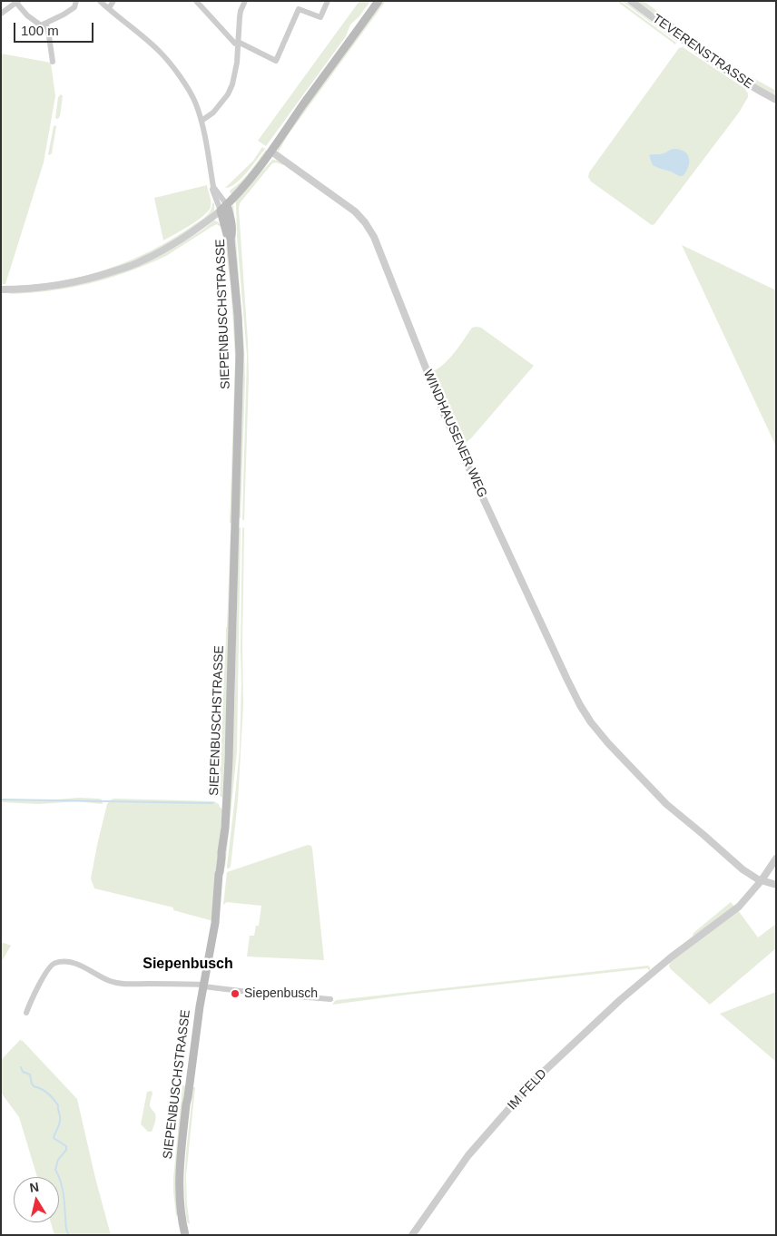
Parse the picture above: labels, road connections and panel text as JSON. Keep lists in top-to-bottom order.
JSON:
{
  "streets": {
    "main road": ["SIEPENBUSCHSTRASSE"],
    "street": ["TEVERENSTRASSE", "WINDHAUSENER WEG", "IM FELD"]
  },
  "crossings": [
    ["WINDHAUSENER WEG", "IM FELD"]
  ],
  "districts": ["Siepenbusch"],
  "places": ["Siepenbusch"],
  "scale_bar": "100 m",
  "north": "top"
}
